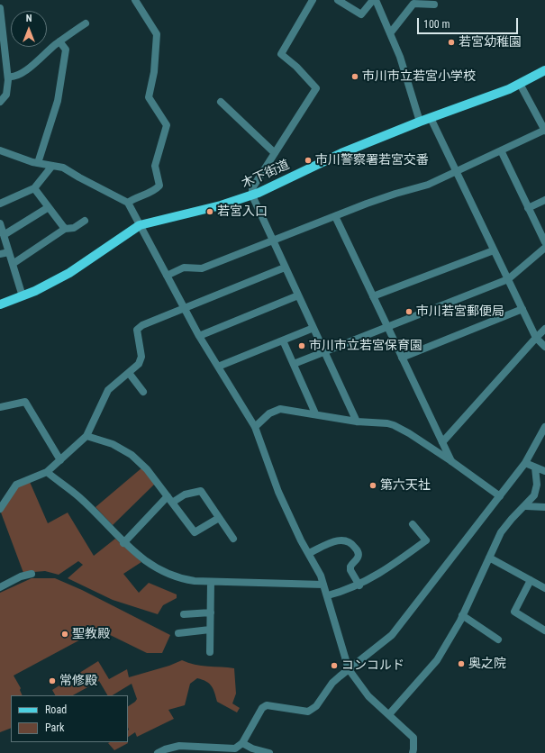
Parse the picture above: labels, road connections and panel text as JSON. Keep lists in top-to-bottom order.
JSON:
{
  "streets": {
    "main road": ["木下街道"]
  },
  "places": [
    "若宮幼稚園",
    "市川市立若宮小学校",
    "市川警察署若宮交番",
    "若宮入口",
    "市川若宮郵便局",
    "市川市立若宮保育園",
    "第六天社",
    "聖教殿",
    "奥之院",
    "コンコルド",
    "常修殿"
  ],
  "legend": ["Road", "Park"],
  "scale_bar": "100 m",
  "north": "top"
}
